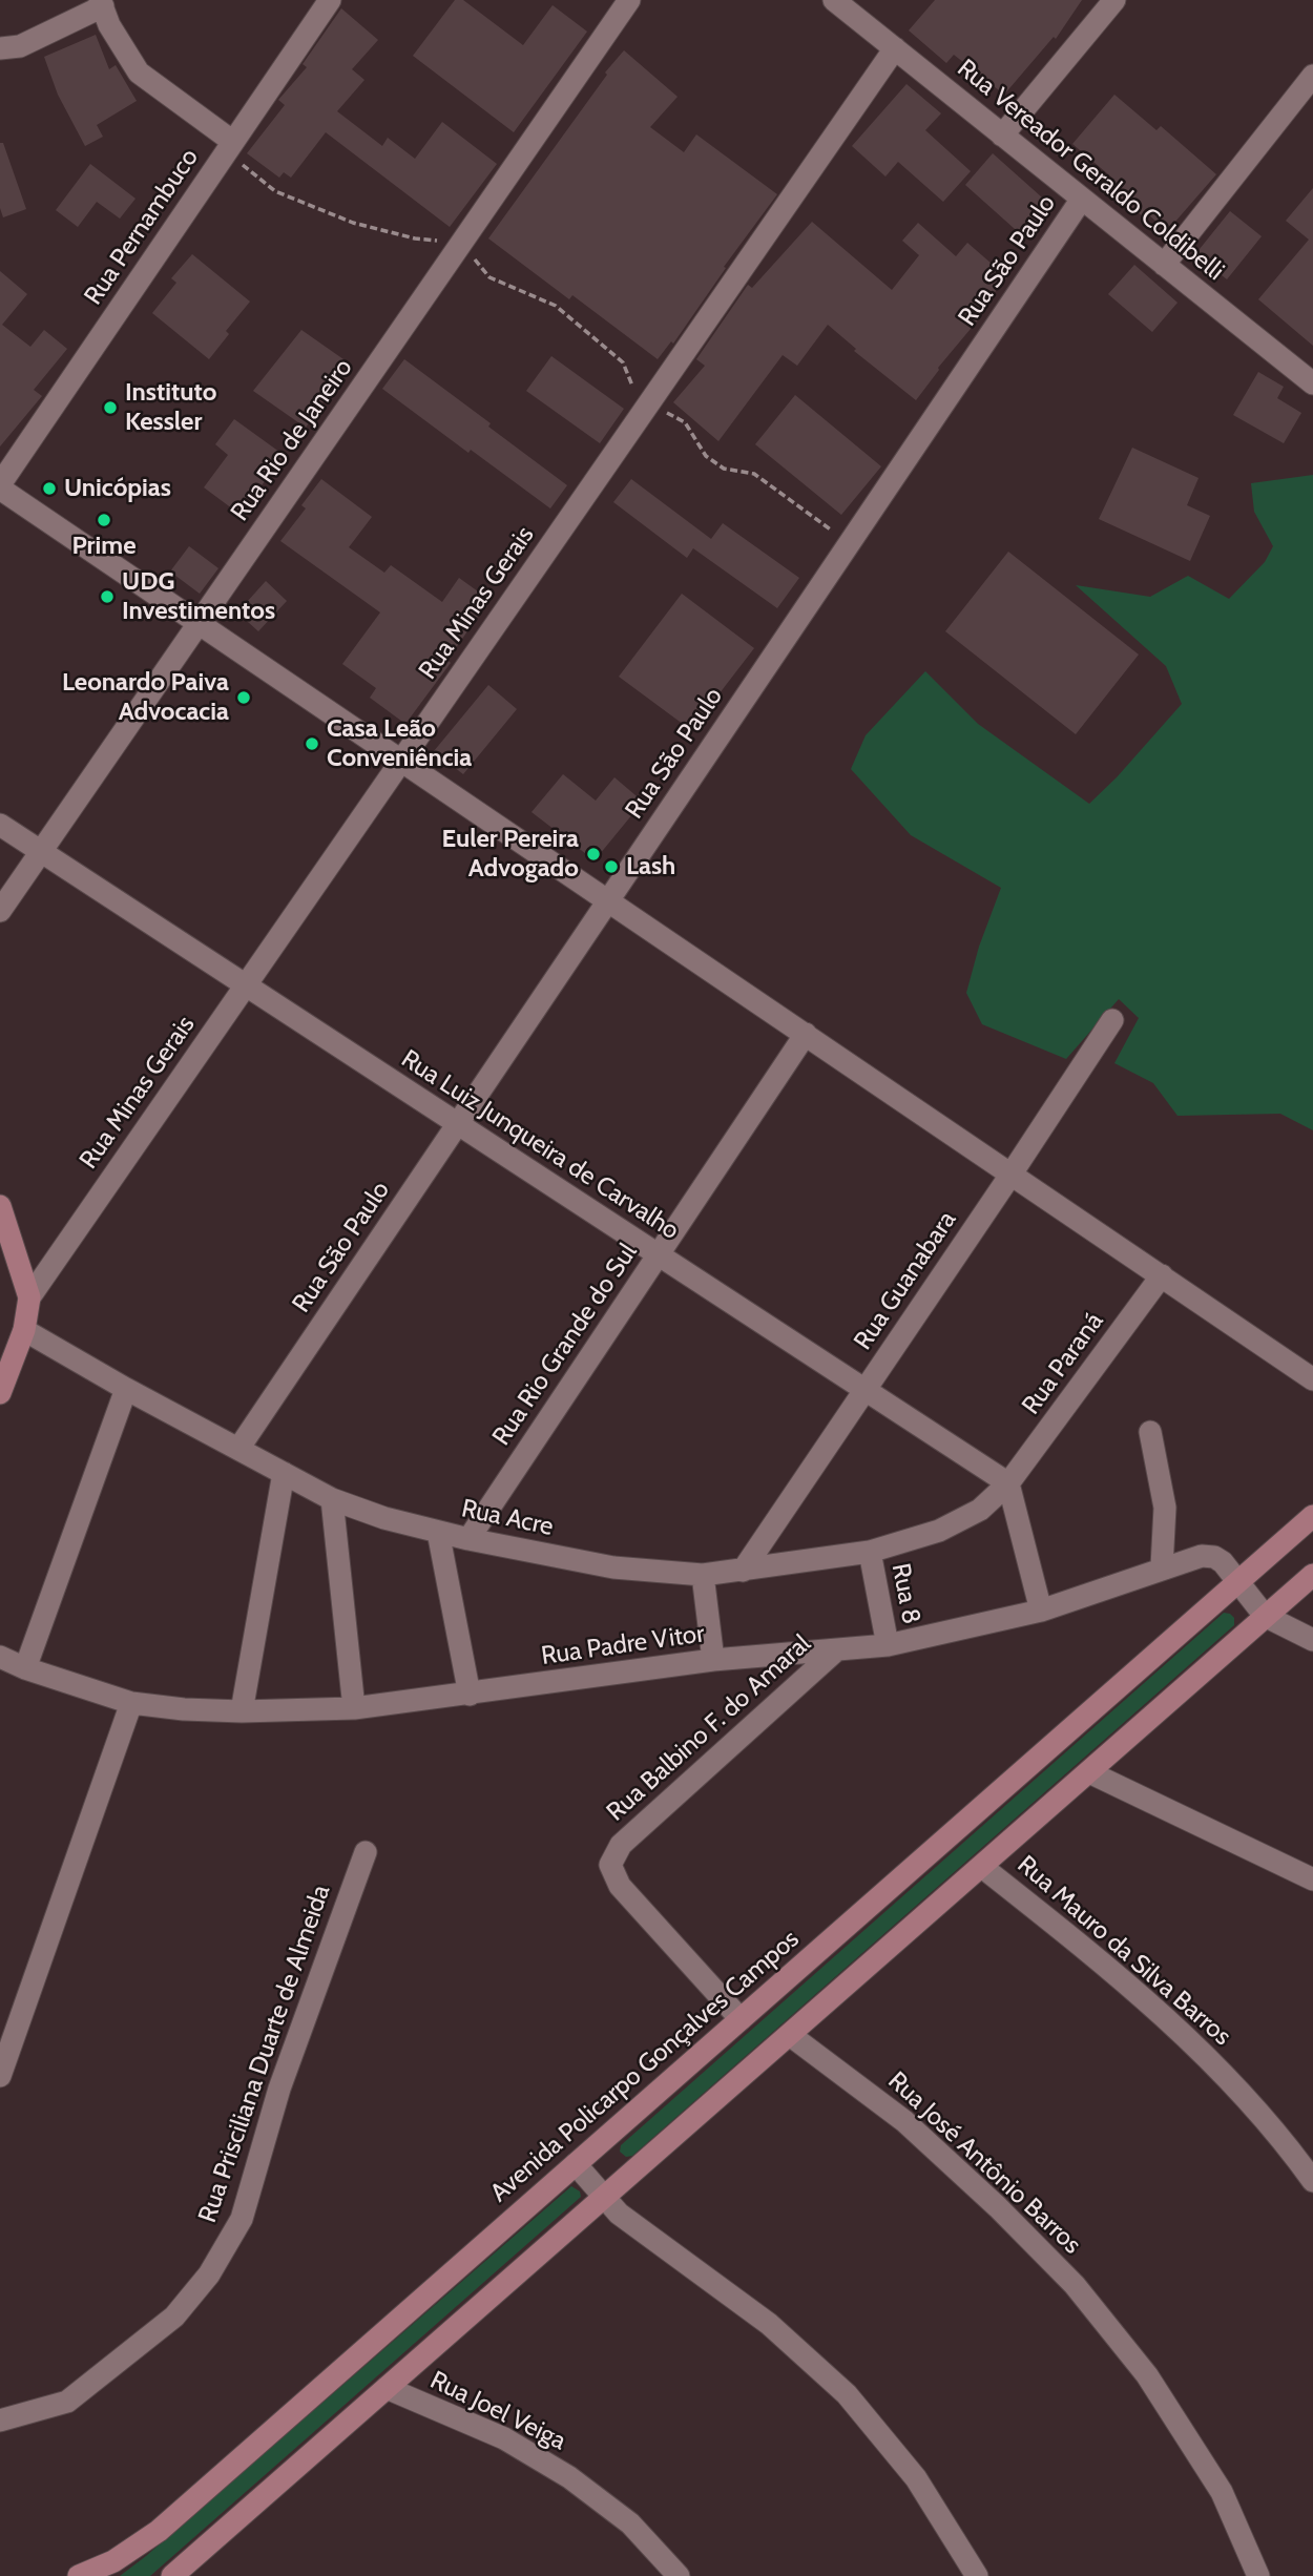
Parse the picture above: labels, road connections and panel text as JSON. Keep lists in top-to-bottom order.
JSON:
{
  "streets": {
    "street": [
      "Rua Vereador Geraldo Coldibelli",
      "Rua Pernambuco",
      "Rua São Paulo",
      "Rua Rio de Janeiro",
      "Rua Minas Gerais",
      "Rua Luiz Junqueira de Carvalho",
      "Rua Guanabara",
      "Rua Rio Grande do Sul",
      "Rua Paraná",
      "Rua Acre",
      "Rua 8",
      "Rua Padre Vitor",
      "Rua Balbino F. do Amaral",
      "Rua Mauro da Silva Barros",
      "Rua Prisciliana Duarte de Almeida",
      "Avenida Policarpo Gonçalves Campos",
      "Rua José Antônio Barros",
      "Rua Joel Veiga"
    ]
  },
  "crossings": [
    ["Rua Vereador Geraldo Coldibelli", "Rua São Paulo"],
    ["Rua Vereador Geraldo Coldibelli", "Rua Minas Gerais"],
    ["Rua São Paulo", "Rua Luiz Junqueira de Carvalho"],
    ["Rua São Paulo", "Rua Acre"],
    ["Rua Rio de Janeiro", "Rua Luiz Junqueira de Carvalho"],
    ["Rua Minas Gerais", "Rua Luiz Junqueira de Carvalho"],
    ["Rua Luiz Junqueira de Carvalho", "Rua Guanabara"],
    ["Rua Luiz Junqueira de Carvalho", "Rua Rio Grande do Sul"],
    ["Rua Luiz Junqueira de Carvalho", "Rua Paraná"],
    ["Rua Luiz Junqueira de Carvalho", "Rua Acre"],
    ["Rua Guanabara", "Rua Acre"],
    ["Rua Rio Grande do Sul", "Rua Acre"],
    ["Rua Paraná", "Rua Acre"],
    ["Rua Acre", "Rua 8"],
    ["Rua 8", "Rua Padre Vitor"],
    ["Rua Padre Vitor", "Rua Balbino F. do Amaral"],
    ["Rua Padre Vitor", "Avenida Policarpo Gonçalves Campos"],
    ["Rua Balbino F. do Amaral", "Avenida Policarpo Gonçalves Campos"]
  ],
  "places": [
    "Instituto Kessler",
    "Unicópias",
    "Prime",
    "UDG Investimentos",
    "Leonardo Paiva Advocacia",
    "Casa Leão Conveniência",
    "Euler Pereira Advogado",
    "Lash"
  ]
}
